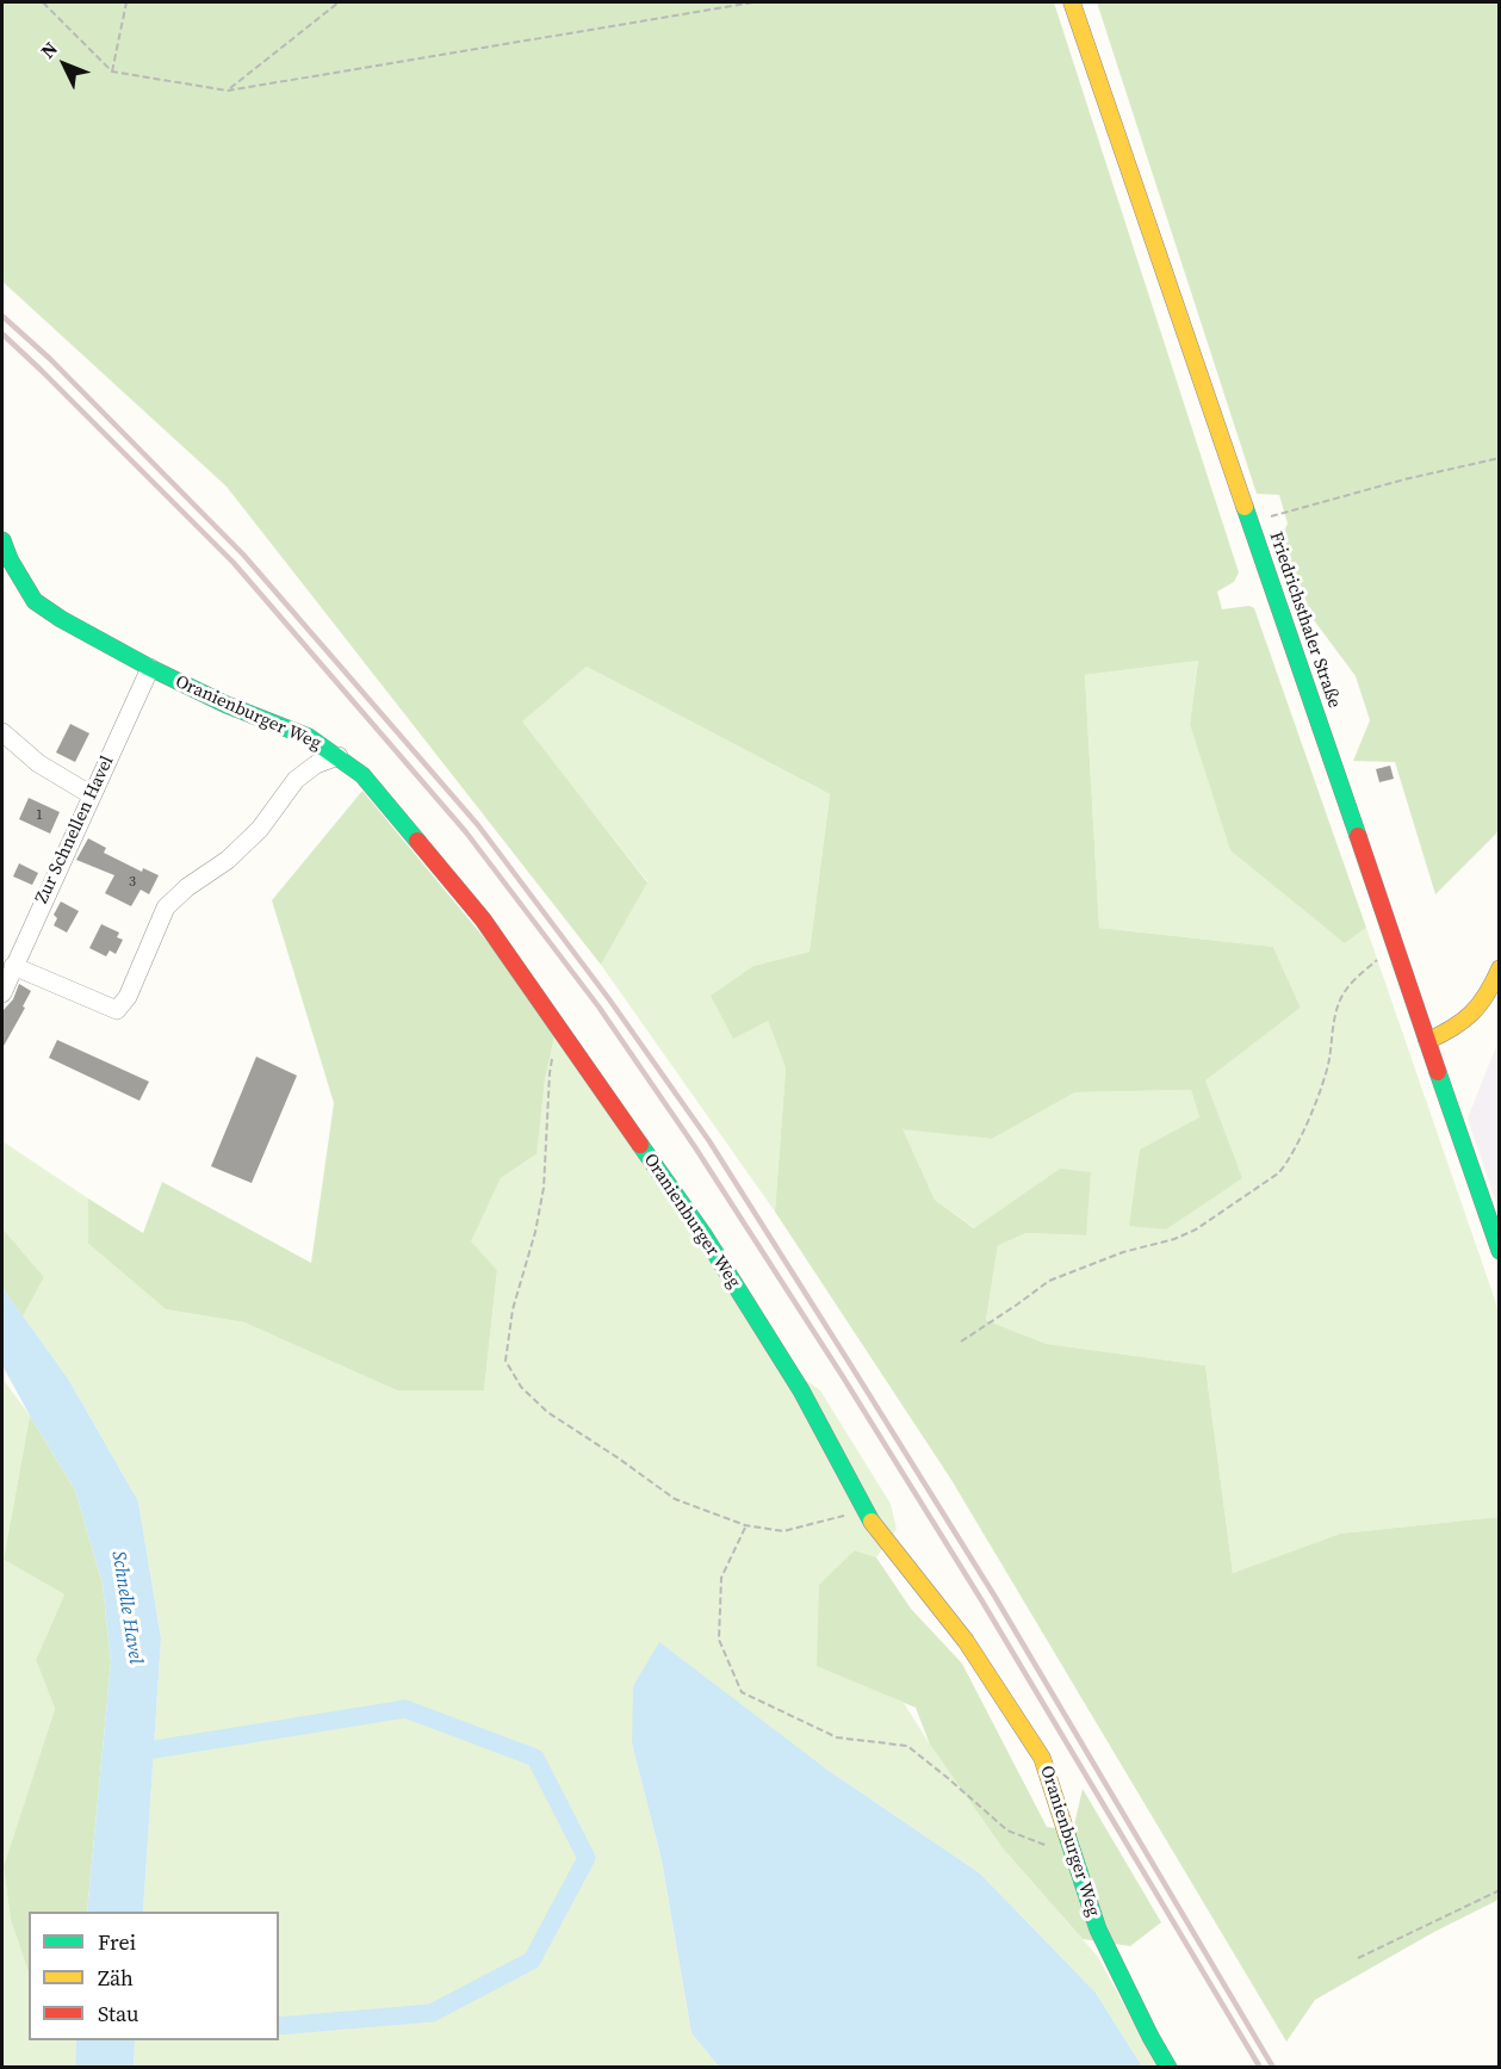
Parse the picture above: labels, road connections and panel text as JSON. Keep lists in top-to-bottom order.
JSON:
{
  "streets": {
    "street": ["Friedrichsthaler Straße", "Oranienburger Weg", "Zur Schnellen Havel"]
  },
  "crossings": [
    ["Oranienburger Weg", "Zur Schnellen Havel"]
  ],
  "water": ["Schnelle Havel"],
  "house_numbers": ["1", "3"],
  "legend": ["Frei", "Zäh", "Stau"],
  "north": "top left"
}
